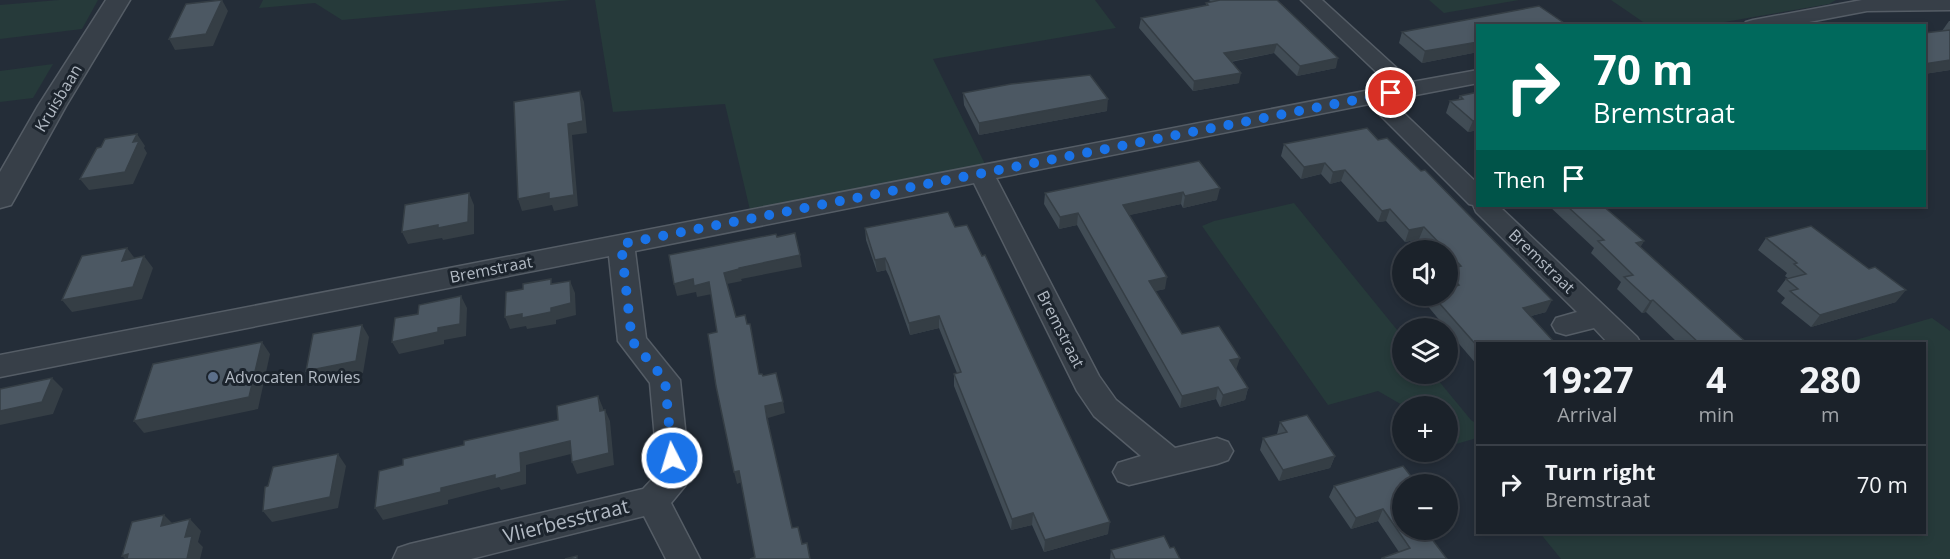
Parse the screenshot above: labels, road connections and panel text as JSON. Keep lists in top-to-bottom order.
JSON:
{
  "streets": {
    "street": ["Kruisbaan", "Bremstraat", "Vlierbesstraat"]
  },
  "places": ["Advocaten Rowies"],
  "page": {
    "turn": ["70 m", "Bremstraat"],
    "then": "Then",
    "map_buttons": ["+", "−"],
    "eta": [
      "19:27",
      "Arrival",
      "4",
      "min",
      "280",
      "m"
    ],
    "list": [
      {
        "name": "Turn right",
        "note": "Bremstraat",
        "value": "70 m"
      }
    ]
  }
}
